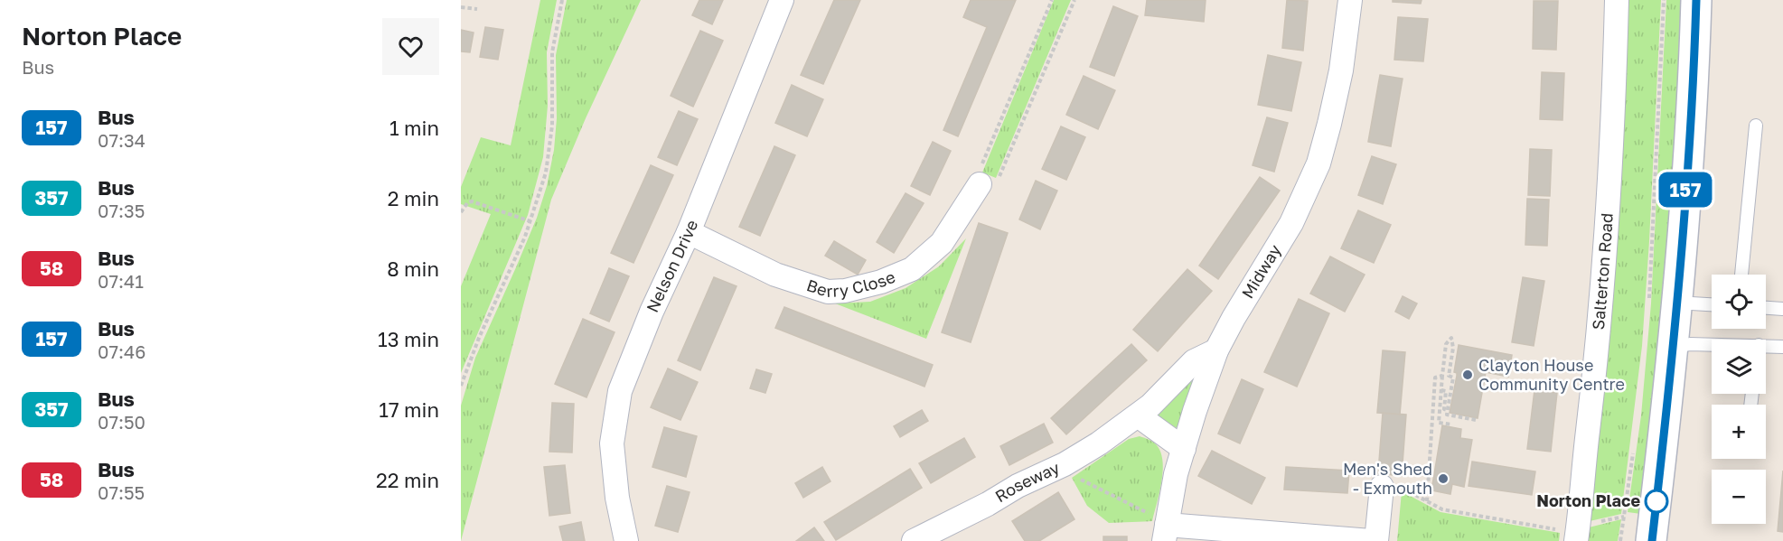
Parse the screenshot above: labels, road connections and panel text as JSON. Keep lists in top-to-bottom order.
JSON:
{
  "streets": {
    "street": [
      "Nelson Drive",
      "Salterton Road",
      "Midway",
      "Berry Close",
      "Roseway"
    ]
  },
  "crossings": [
    ["Nelson Drive", "Berry Close"],
    ["Midway", "Roseway"]
  ],
  "places": ["Clayton House Community Centre", "Men's Shed - Exmouth", "Norton Place"],
  "lines": ["bus line 157"],
  "page": {
    "heading": ["Norton Place", "Bus"],
    "on_map": "157",
    "list": [
      {
        "mark": "157",
        "name": "Bus",
        "note": "07:34",
        "value": "1 min"
      },
      {
        "mark": "357",
        "name": "Bus",
        "note": "07:35",
        "value": "2 min"
      },
      {
        "mark": "58",
        "name": "Bus",
        "note": "07:41",
        "value": "8 min"
      },
      {
        "mark": "157",
        "name": "Bus",
        "note": "07:46",
        "value": "13 min"
      },
      {
        "mark": "357",
        "name": "Bus",
        "note": "07:50",
        "value": "17 min"
      },
      {
        "mark": "58",
        "name": "Bus",
        "note": "07:55",
        "value": "22 min"
      }
    ],
    "map_buttons": ["+", "−"]
  }
}
